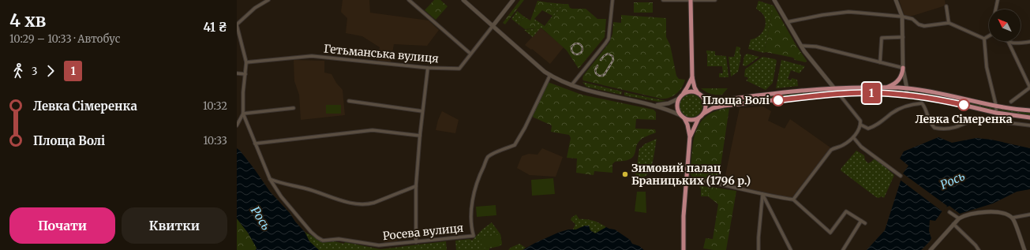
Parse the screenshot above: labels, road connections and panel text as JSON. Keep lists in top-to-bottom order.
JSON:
{
  "streets": {
    "street": ["Гетьманська вулиця", "Росева вулиця"]
  },
  "water": ["Рось"],
  "places": ["Площа Волі", "Левка Сімеренка", "Зимовий палац Браницьких (1796 р.)"],
  "lines": ["bus line 1"],
  "north": "top left",
  "page": {
    "heading": ["4 хв", "10:29 – 10:33 · Автобус", "41 ₴"],
    "on_map": "1",
    "legs": ["3", "1"],
    "list": [
      {
        "name": "Левка Сімеренка",
        "value": "10:32"
      },
      {
        "name": "Площа Волі",
        "value": "10:33"
      }
    ],
    "buttons": ["Почати", "Квитки"]
  }
}
